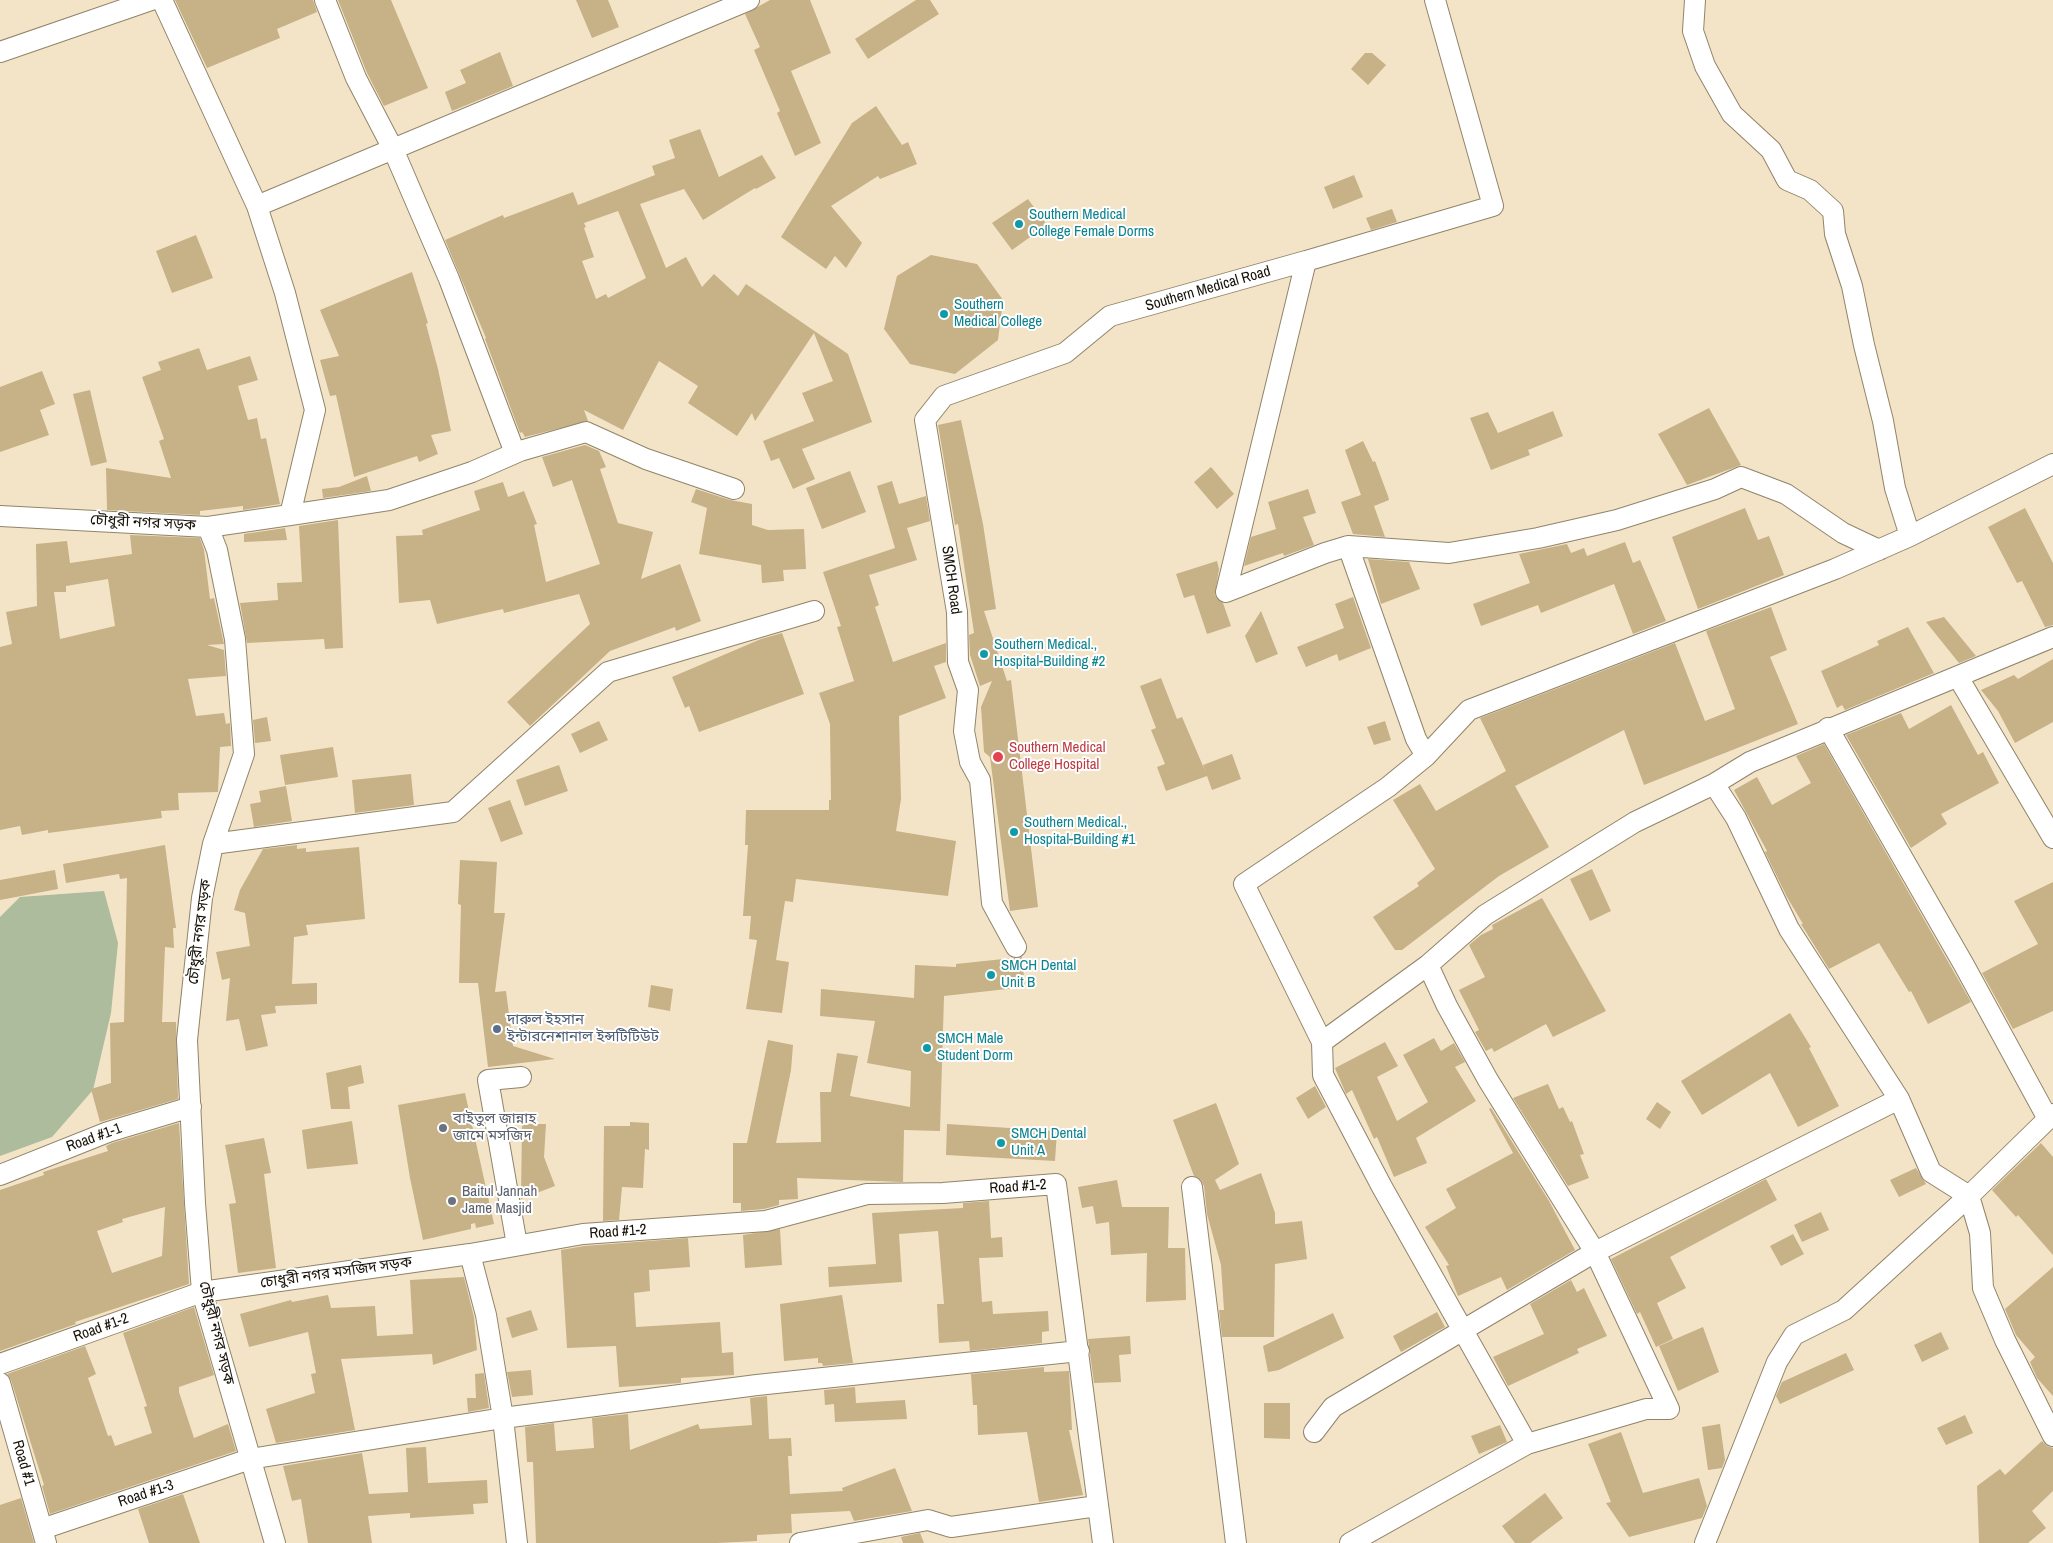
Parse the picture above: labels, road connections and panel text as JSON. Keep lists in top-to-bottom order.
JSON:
{
  "streets": {
    "street": [
      "Southern Medical Road",
      "চৌধুরী নগর সড়ক",
      "SMCH Road",
      "Road #1-1",
      "Road #1-2",
      "চোধুরী নগর মসজিদ সড়ক",
      "Road #1",
      "Road #1-3"
    ]
  },
  "crossings": [
    ["Southern Medical Road", "SMCH Road"],
    ["চৌধুরী নগর সড়ক", "Road #1-1"],
    ["চৌধুরী নগর সড়ক", "Road #1-2"],
    ["চৌধুরী নগর সড়ক", "চোধুরী নগর মসজিদ সড়ক"],
    ["চৌধুরী নগর সড়ক", "Road #1-3"],
    ["Road #1-2", "চোধুরী নগর মসজিদ সড়ক"],
    ["Road #1-2", "Road #1-3"],
    ["Road #1", "Road #1-3"]
  ],
  "places": [
    "Southern Medical College Female Dorms",
    "Southern Medical College",
    "Southern Medical., Hospital-Building #2",
    "Southern Medical College Hospital",
    "Southern Medical., Hospital-Building #1",
    "SMCH Dental Unit B",
    "দারুল ইহসান ইন্টারনেশানাল ইন্সটিটিউট",
    "SMCH Male Student Dorm",
    "বাইতুল জান্নাহ জামে মসজিদ",
    "SMCH Dental Unit A",
    "Baitul Jannah Jame Masjid"
  ]
}
